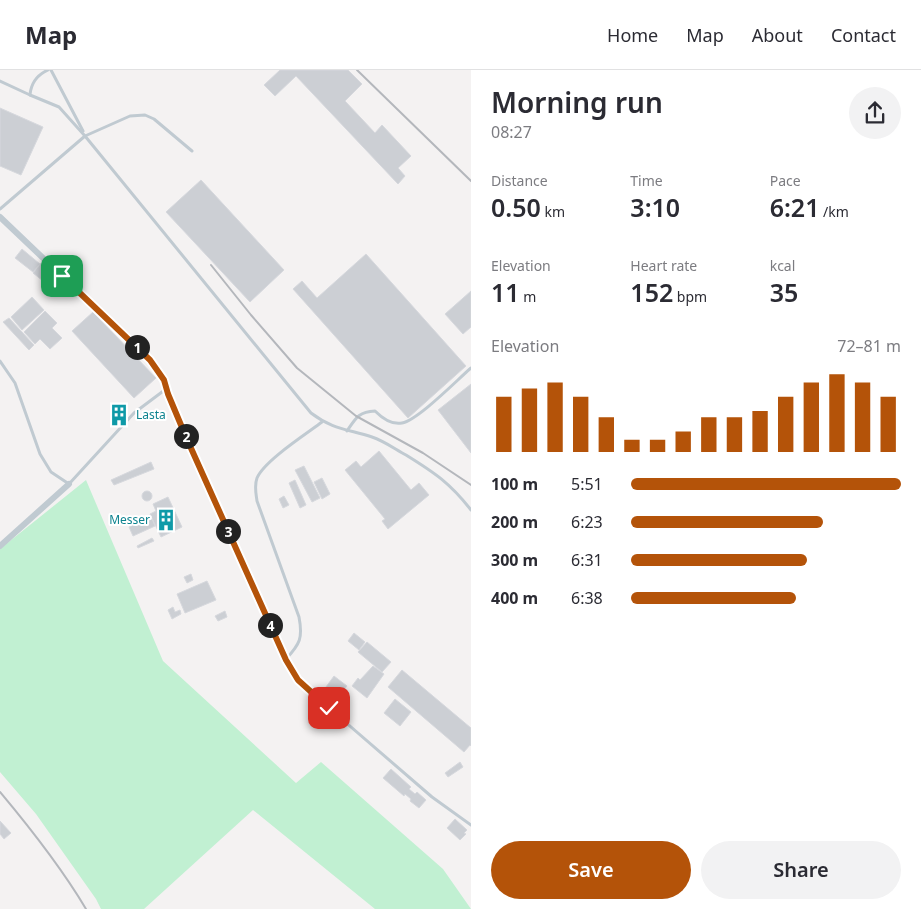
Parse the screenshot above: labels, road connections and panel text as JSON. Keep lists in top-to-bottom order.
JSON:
{
  "places": {
    "building": ["Lasta", "Messer"]
  },
  "page": {
    "header": "Map",
    "nav": [
      "Home",
      "Map",
      "About",
      "Contact"
    ],
    "heading": ["Morning run", "08:27"],
    "stats": [
      ["Distance", "0.50 km"],
      ["Time", "3:10"],
      ["Pace", "6:21 /km"],
      ["Elevation", "11 m"],
      ["Heart rate", "152 bpm"],
      ["kcal", "35"]
    ],
    "chart": ["Elevation", "72–81 m"],
    "pins": [
      "1",
      "2",
      "3",
      "4"
    ],
    "list": [
      {
        "name": "100 m",
        "note": "5:51"
      },
      {
        "name": "200 m",
        "note": "6:23"
      },
      {
        "name": "300 m",
        "note": "6:31"
      },
      {
        "name": "400 m",
        "note": "6:38"
      }
    ],
    "buttons": ["Save", "Share"]
  }
}
